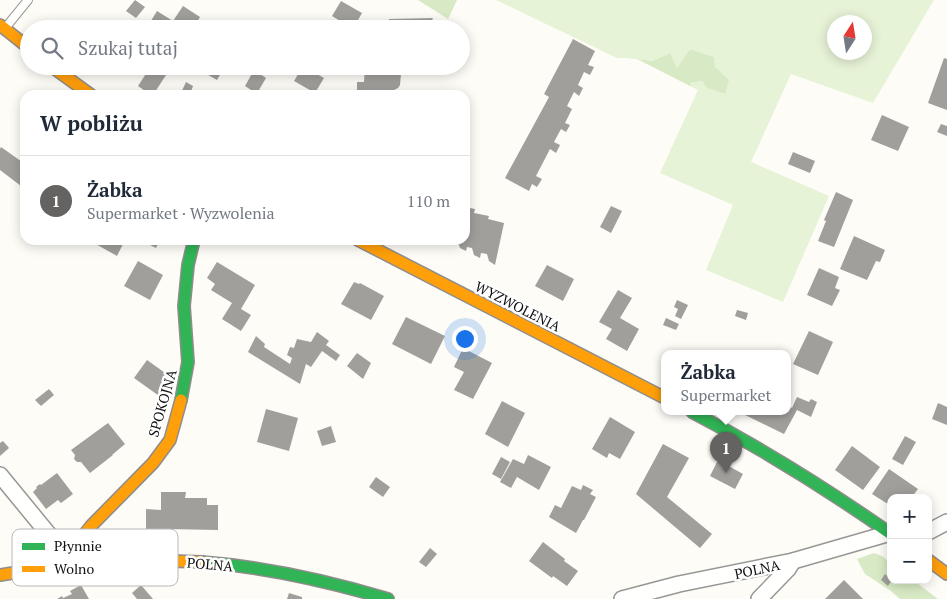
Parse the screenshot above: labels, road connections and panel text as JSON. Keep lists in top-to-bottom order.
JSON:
{
  "streets": {
    "street": ["WYZWOLENIA", "SPOKOJNA", "POLNA"]
  },
  "legend": ["Płynnie", "Wolno"],
  "north": "top",
  "page": {
    "search": "Szukaj tutaj",
    "heading": "W pobliżu",
    "list": [
      {
        "mark": "1",
        "name": "Żabka",
        "note": "Supermarket · Wyzwolenia",
        "value": "110 m"
      }
    ],
    "popup": ["Żabka", "Supermarket"],
    "pins": "1",
    "map_buttons": ["+", "−"]
  }
}
